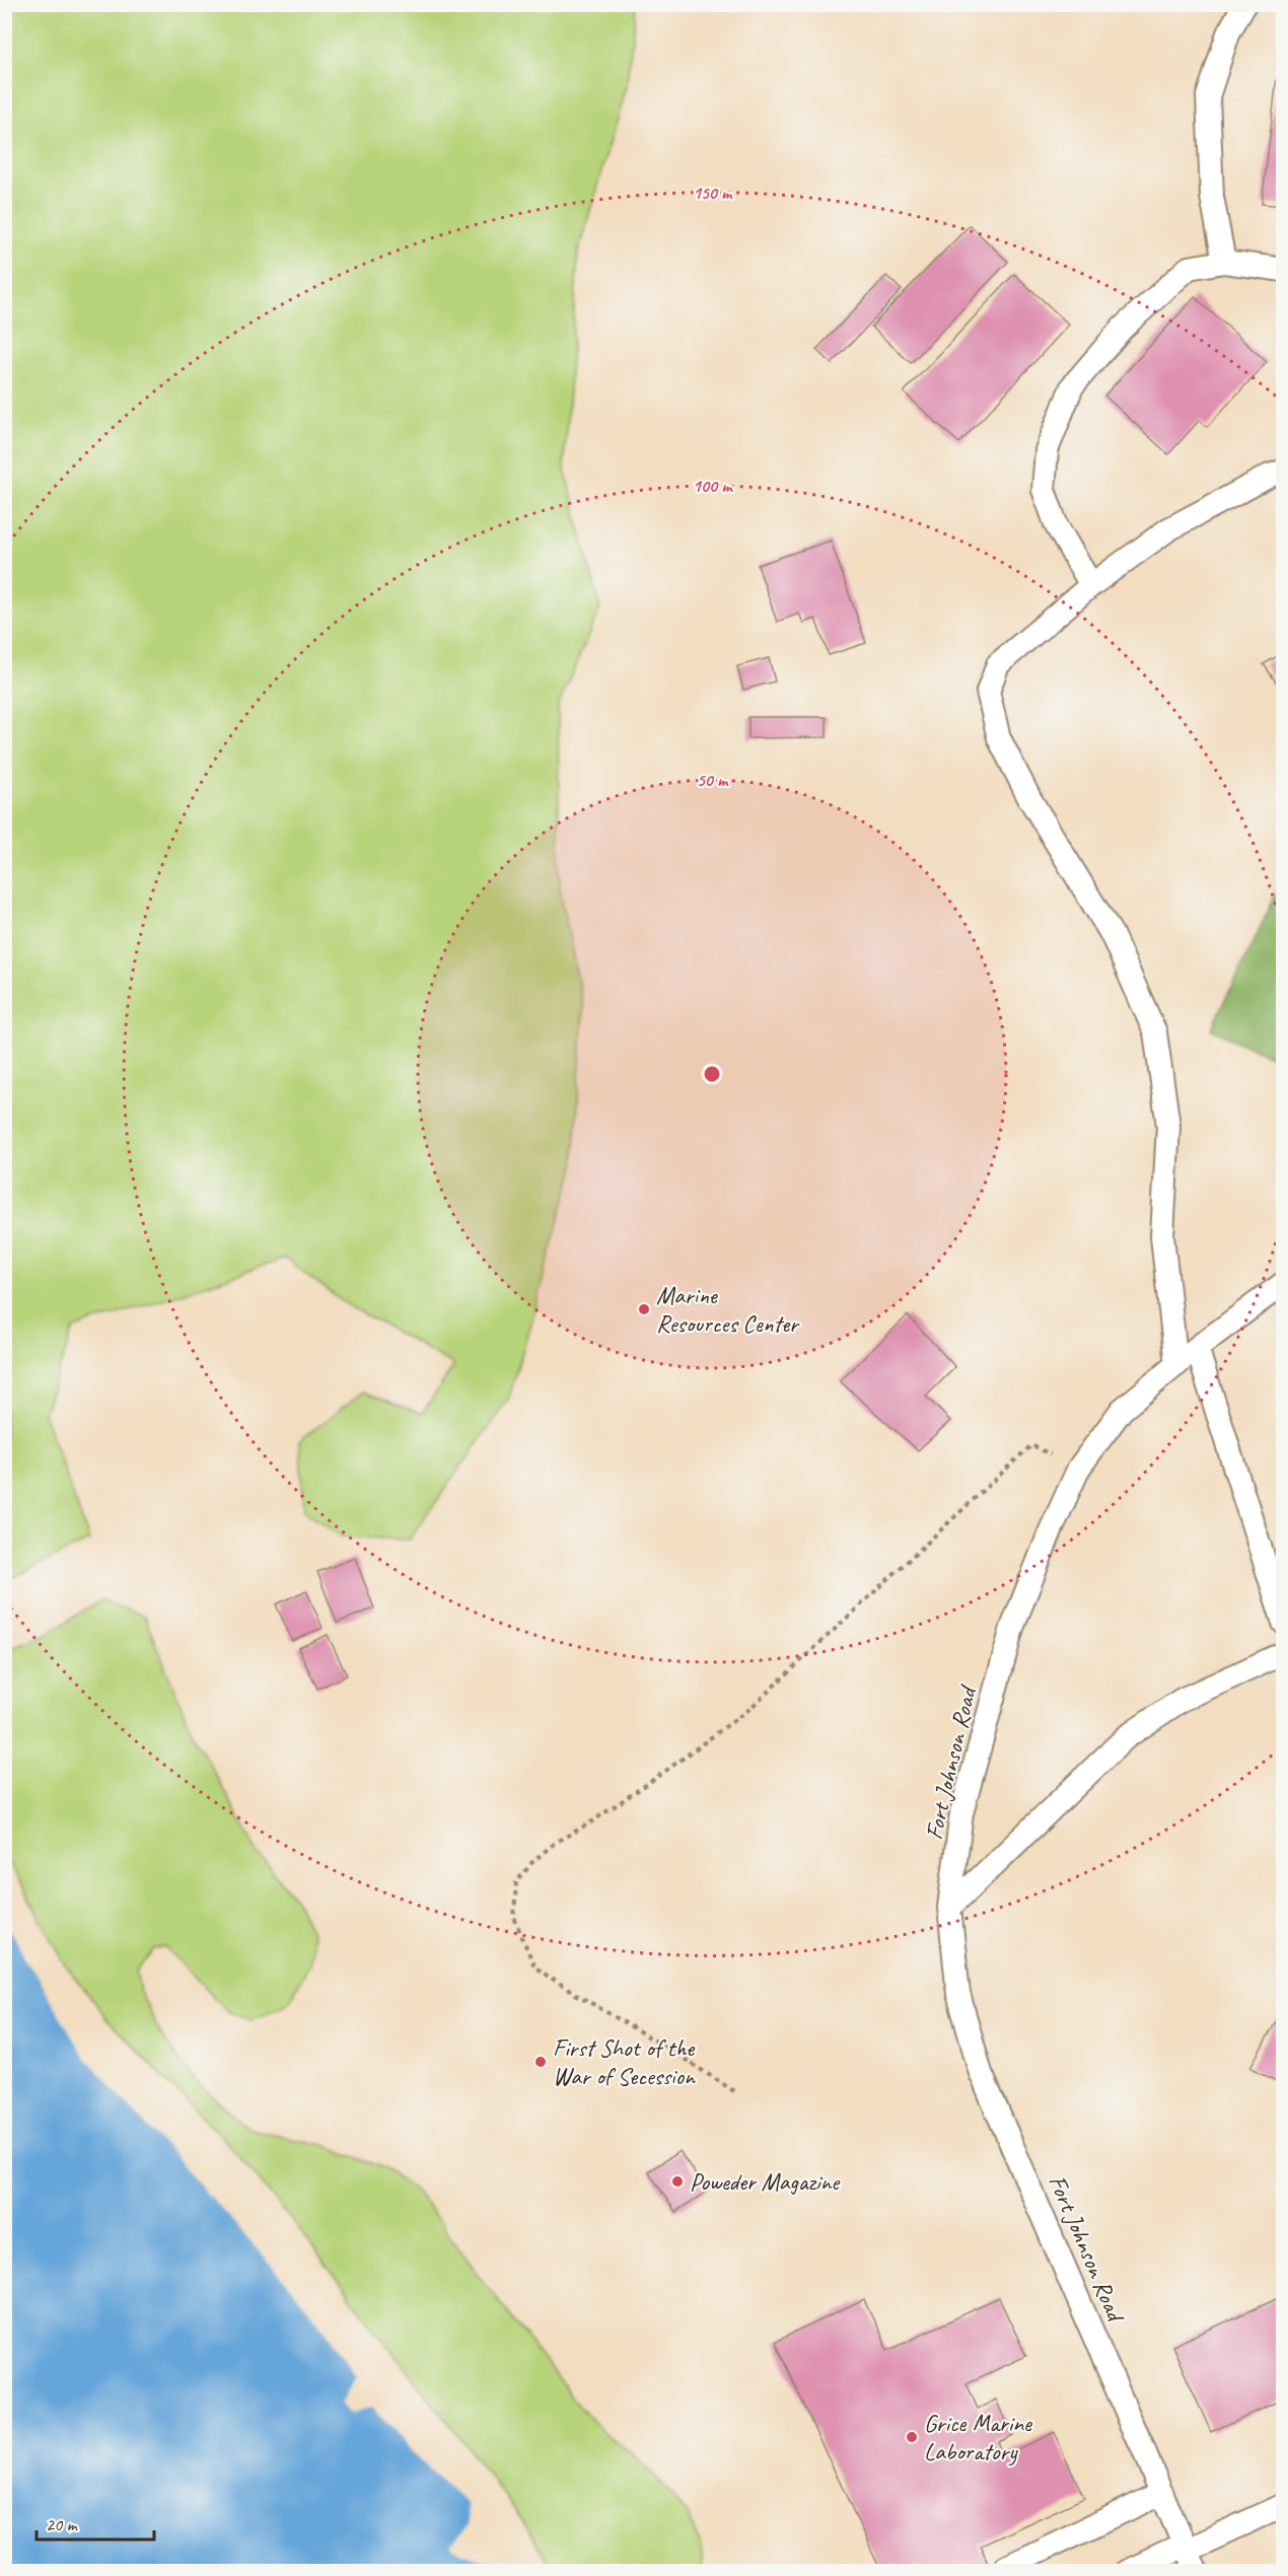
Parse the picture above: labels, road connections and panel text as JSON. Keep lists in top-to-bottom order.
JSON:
{
  "streets": {
    "lane": ["Fort Johnson Road"]
  },
  "places": [
    "Marine Resources Center",
    "First Shot of the War of Secession",
    "Poweder Magazine",
    "Grice Marine Laboratory"
  ],
  "scale_bar": "20 m",
  "rings": ["150 m", "100 m", "50 m"]
}
